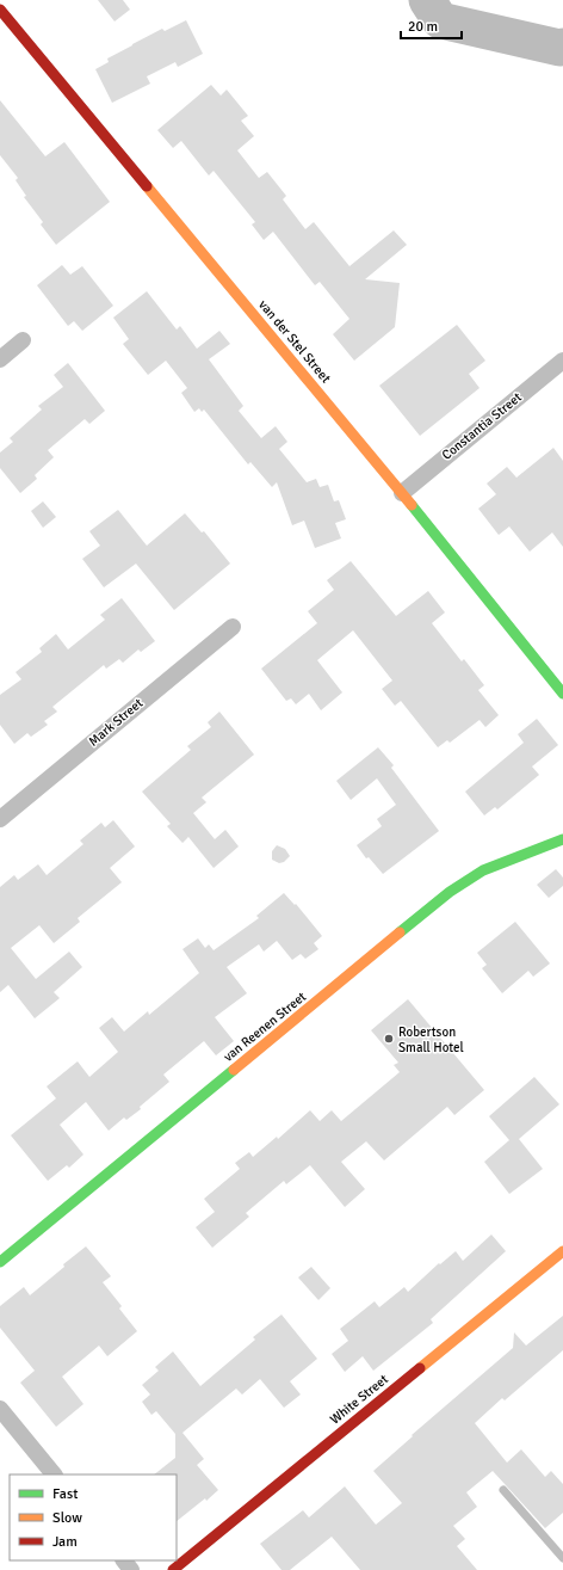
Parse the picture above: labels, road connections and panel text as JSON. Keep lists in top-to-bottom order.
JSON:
{
  "streets": {
    "street": [
      "van der Stel Street",
      "Constantia Street",
      "Mark Street",
      "van Reenen Street",
      "White Street"
    ]
  },
  "crossings": [
    ["van der Stel Street", "Constantia Street"]
  ],
  "places": ["Robertson Small Hotel"],
  "legend": ["Fast", "Slow", "Jam"],
  "scale_bar": "20 m"
}
